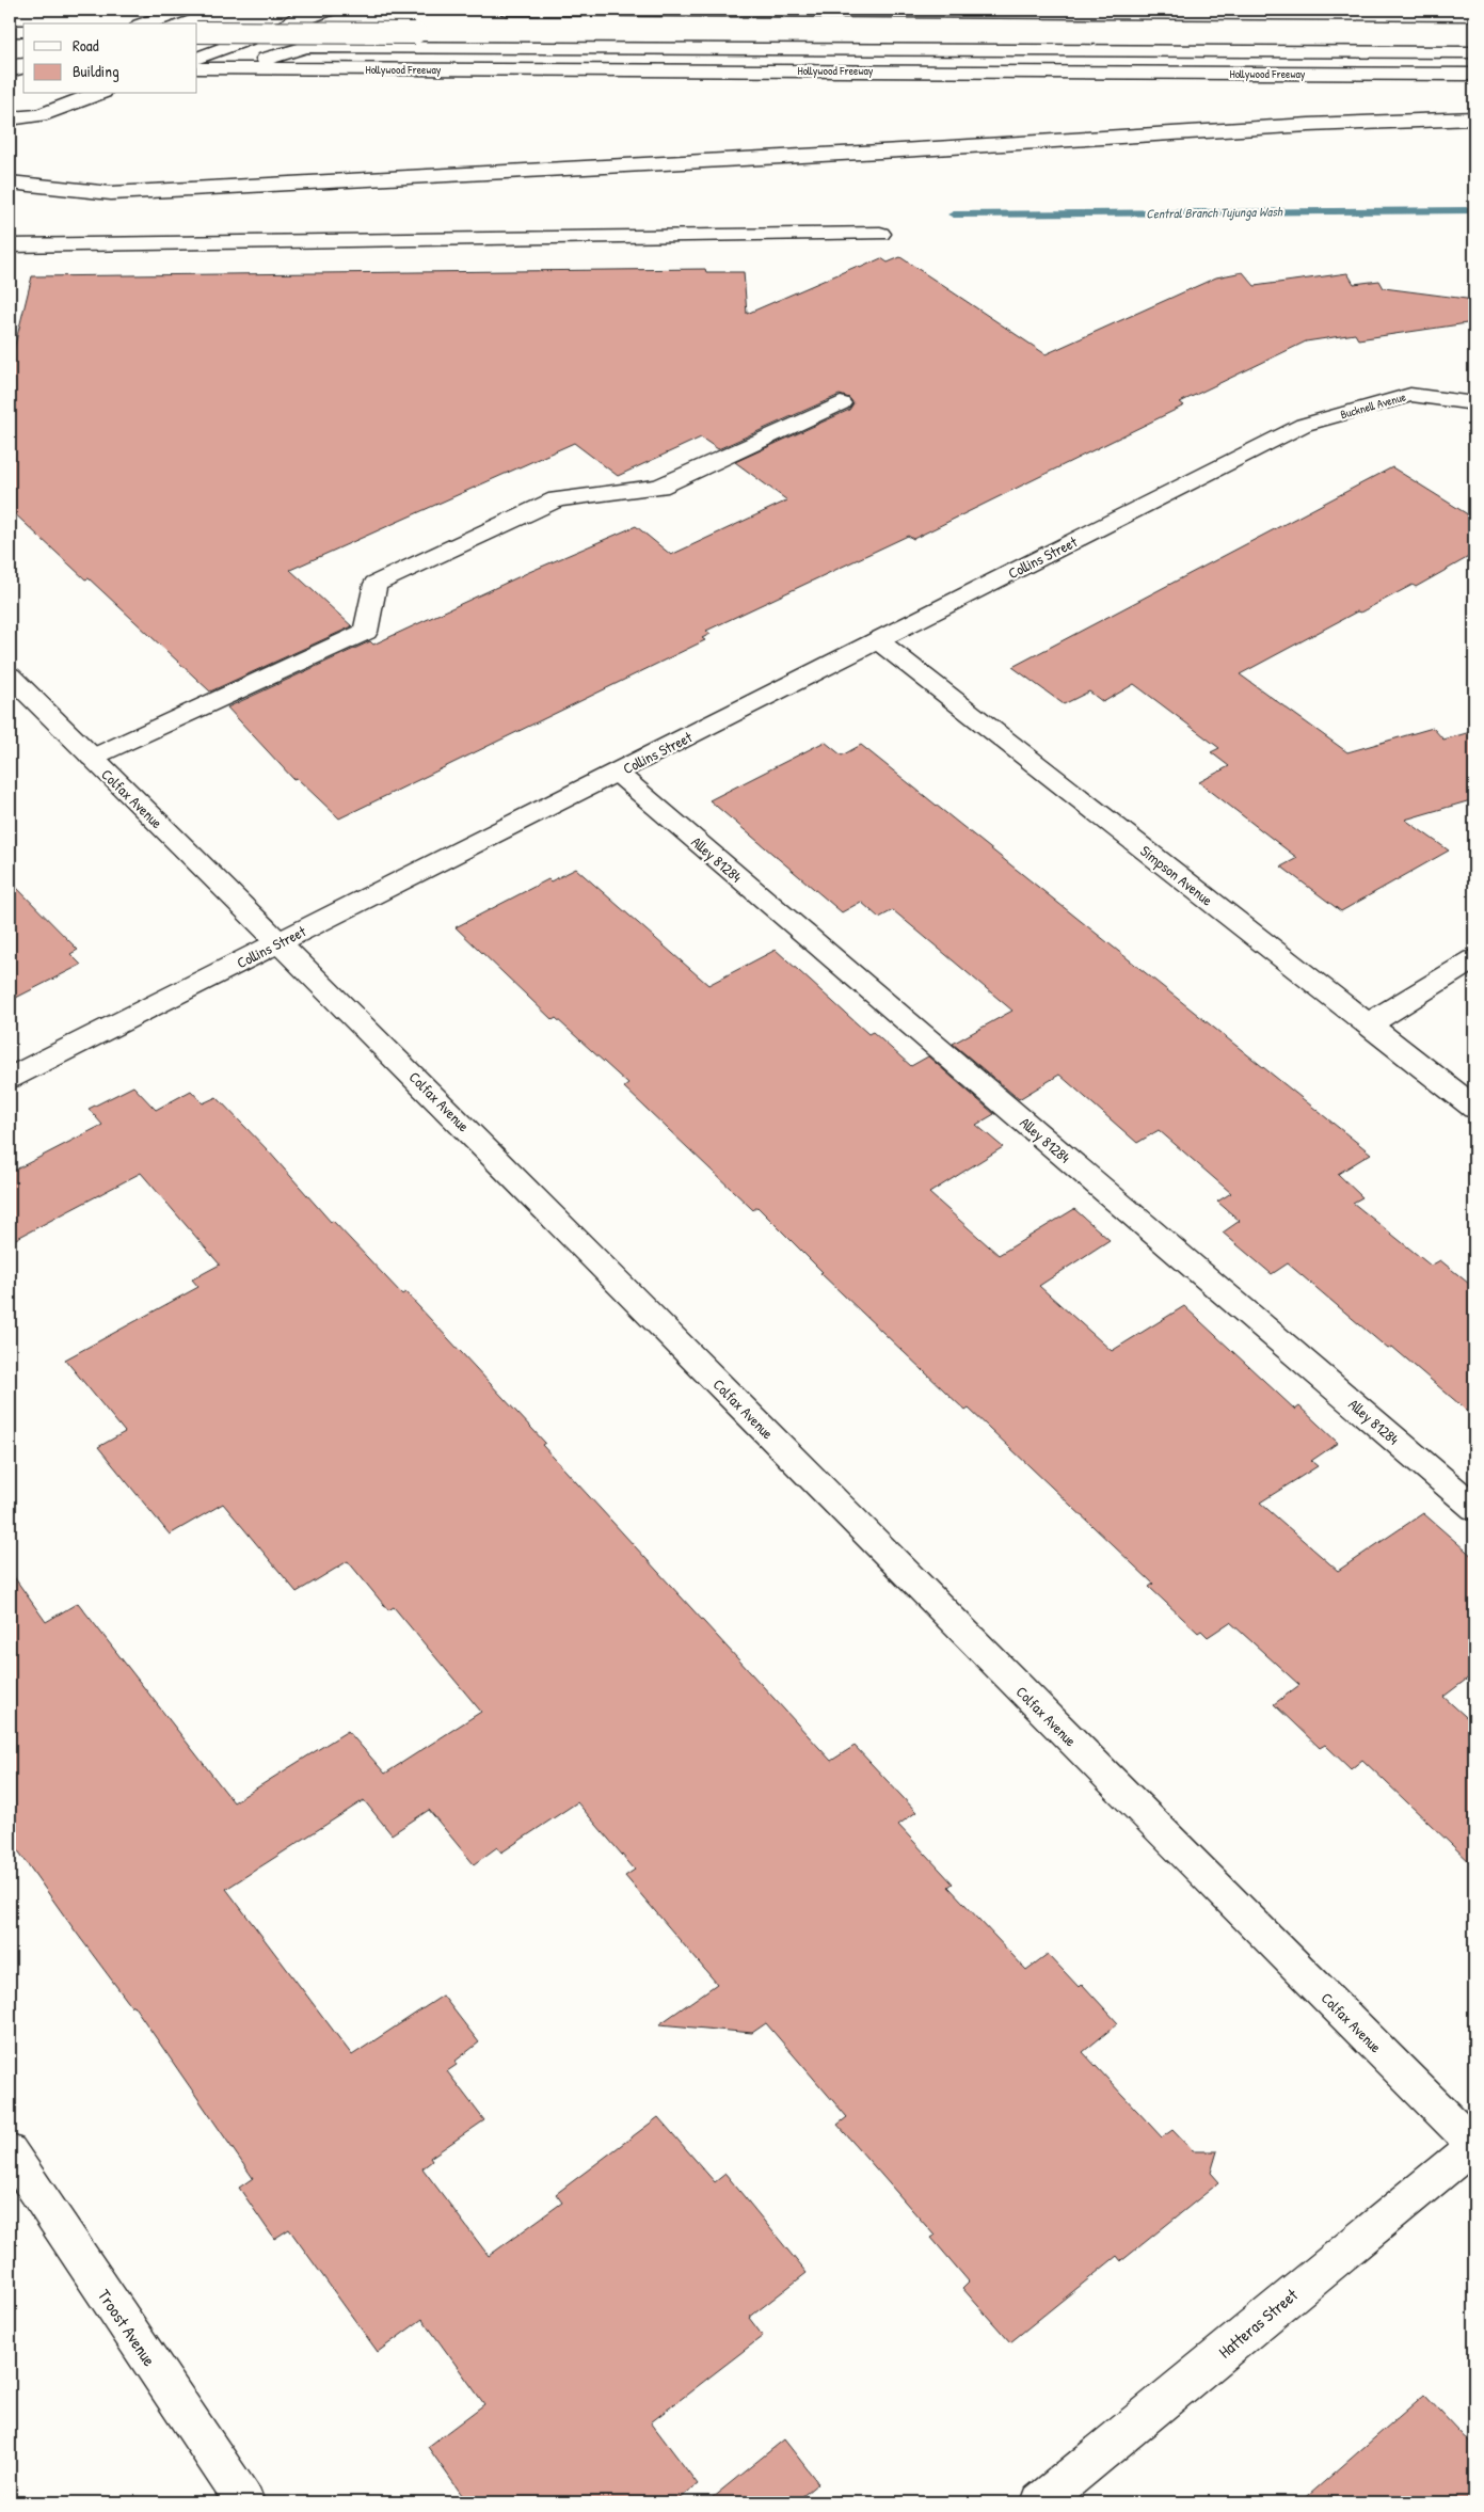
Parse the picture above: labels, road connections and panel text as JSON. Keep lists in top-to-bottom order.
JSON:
{
  "streets": {
    "main road": [
      "Hollywood Freeway",
      "Bucknell Avenue",
      "Collins Street",
      "Colfax Avenue",
      "Alley 81284",
      "Simpson Avenue",
      "Hatteras Street",
      "Troost Avenue"
    ]
  },
  "crossings": [
    ["Bucknell Avenue", "Collins Street"],
    ["Collins Street", "Colfax Avenue"],
    ["Collins Street", "Alley 81284"],
    ["Collins Street", "Simpson Avenue"],
    ["Colfax Avenue", "Hatteras Street"]
  ],
  "water": ["Central Branch Tujunga Wash"],
  "legend": ["Road", "Building"]
}
